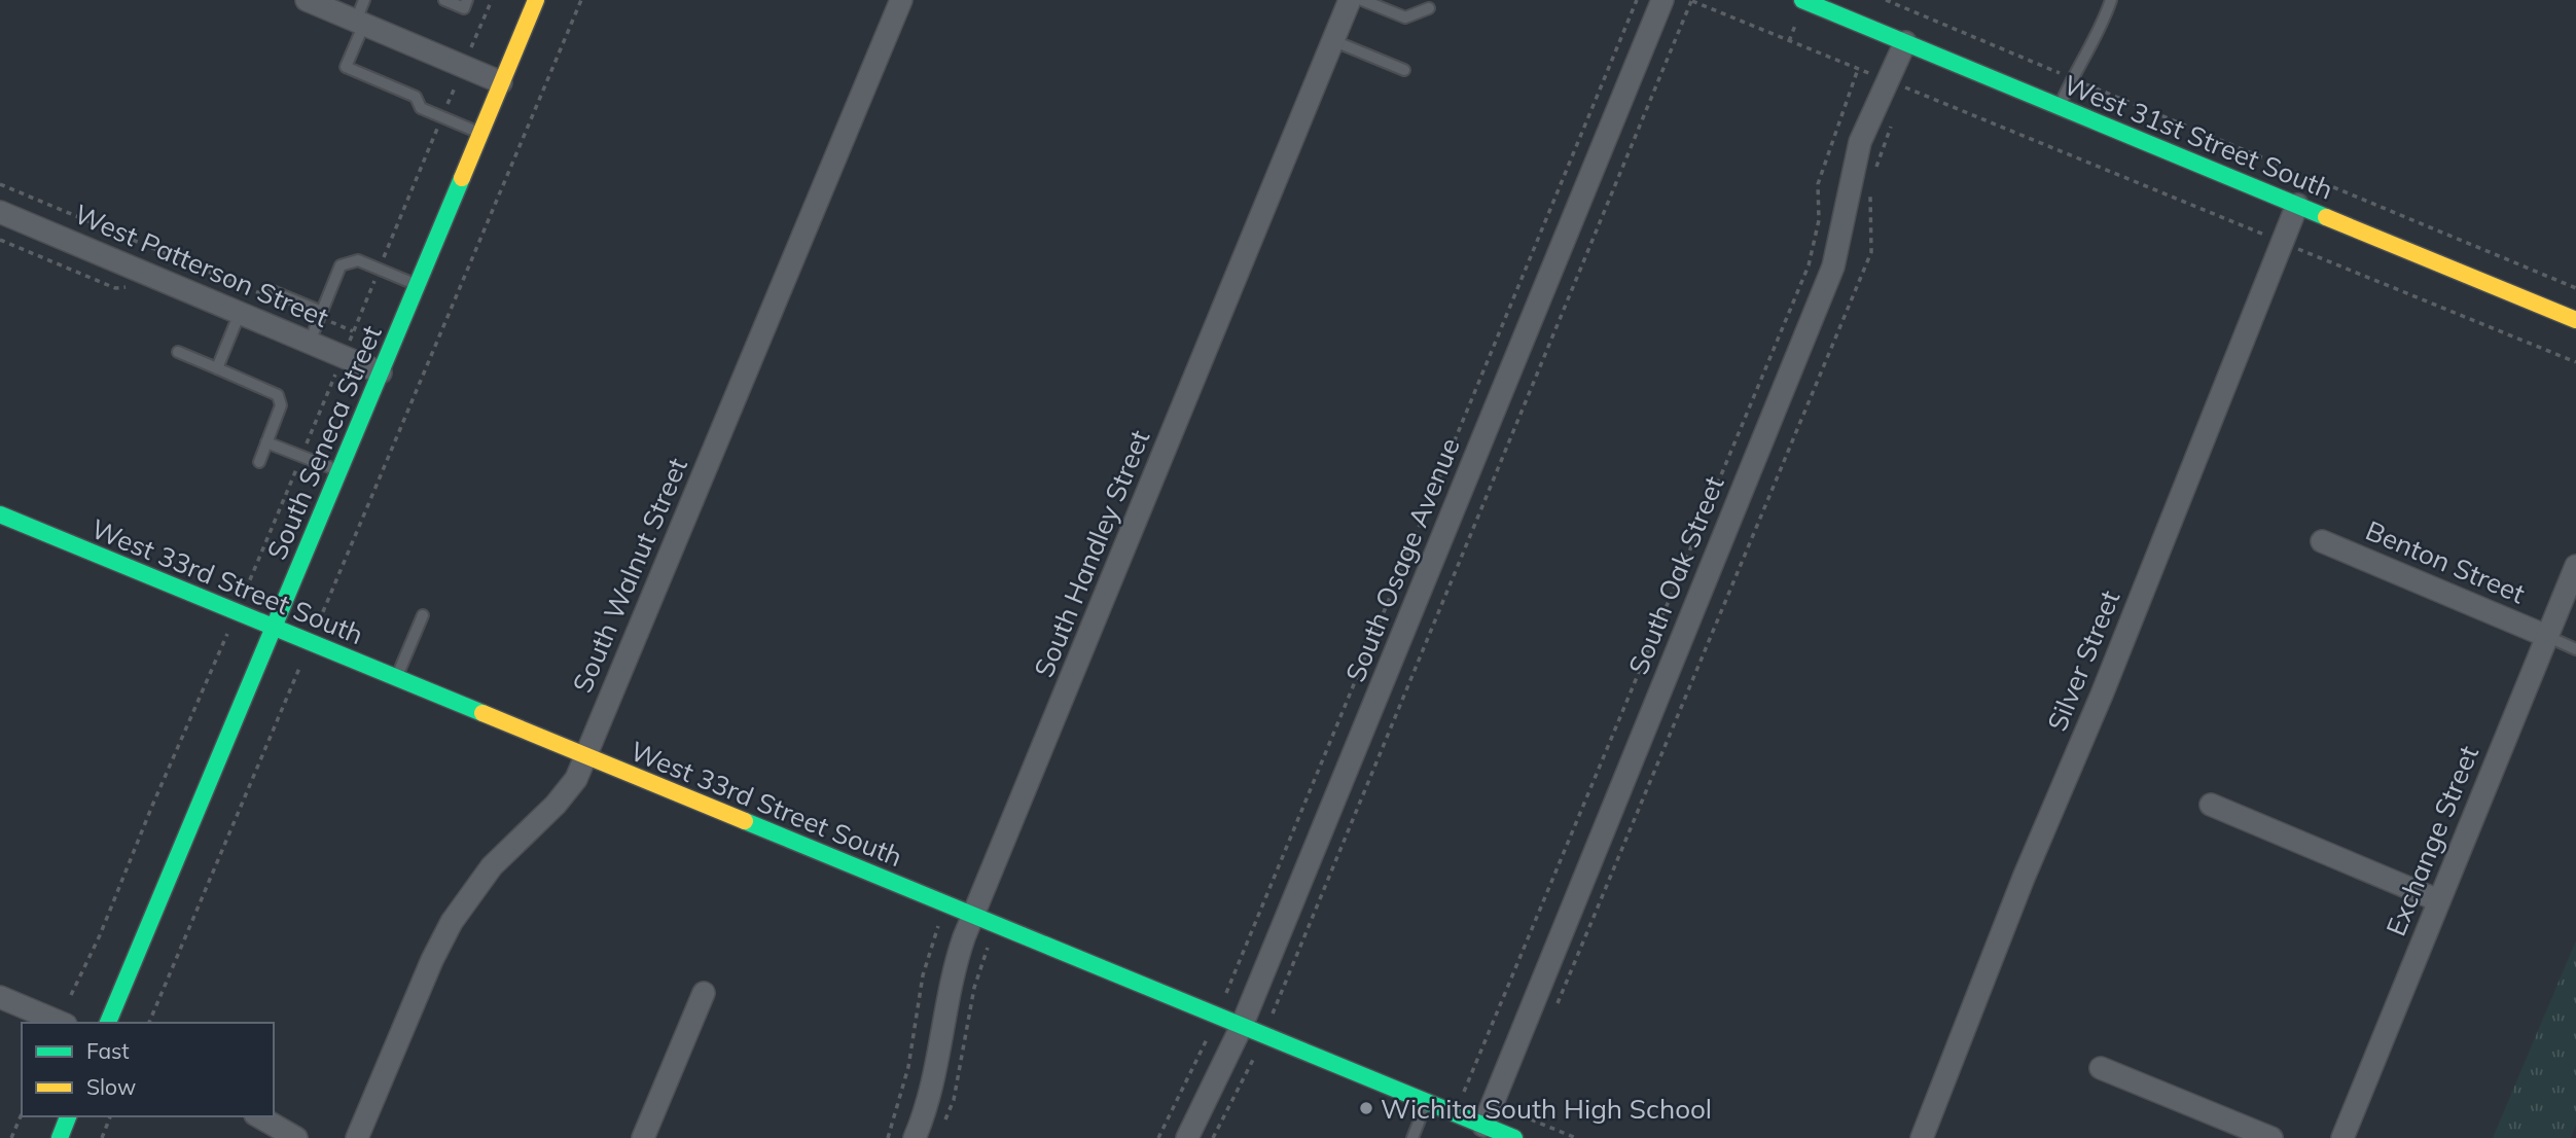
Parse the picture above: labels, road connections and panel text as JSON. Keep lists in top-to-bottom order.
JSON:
{
  "streets": {
    "street": [
      "West 31st Street South",
      "West Patterson Street",
      "South Seneca Street",
      "South Handley Street",
      "South Osage Avenue",
      "Benton Street",
      "South Walnut Street",
      "South Oak Street",
      "West 33rd Street South",
      "Silver Street",
      "Exchange Street"
    ]
  },
  "crossings": [
    ["West 31st Street South", "South Oak Street"],
    ["West 31st Street South", "Silver Street"],
    ["West Patterson Street", "South Seneca Street"],
    ["South Seneca Street", "West 33rd Street South"],
    ["South Handley Street", "West 33rd Street South"],
    ["South Osage Avenue", "West 33rd Street South"],
    ["Benton Street", "Exchange Street"],
    ["South Walnut Street", "West 33rd Street South"],
    ["South Oak Street", "West 33rd Street South"]
  ],
  "places": ["Wichita South High School"],
  "legend": ["Fast", "Slow"]
}
